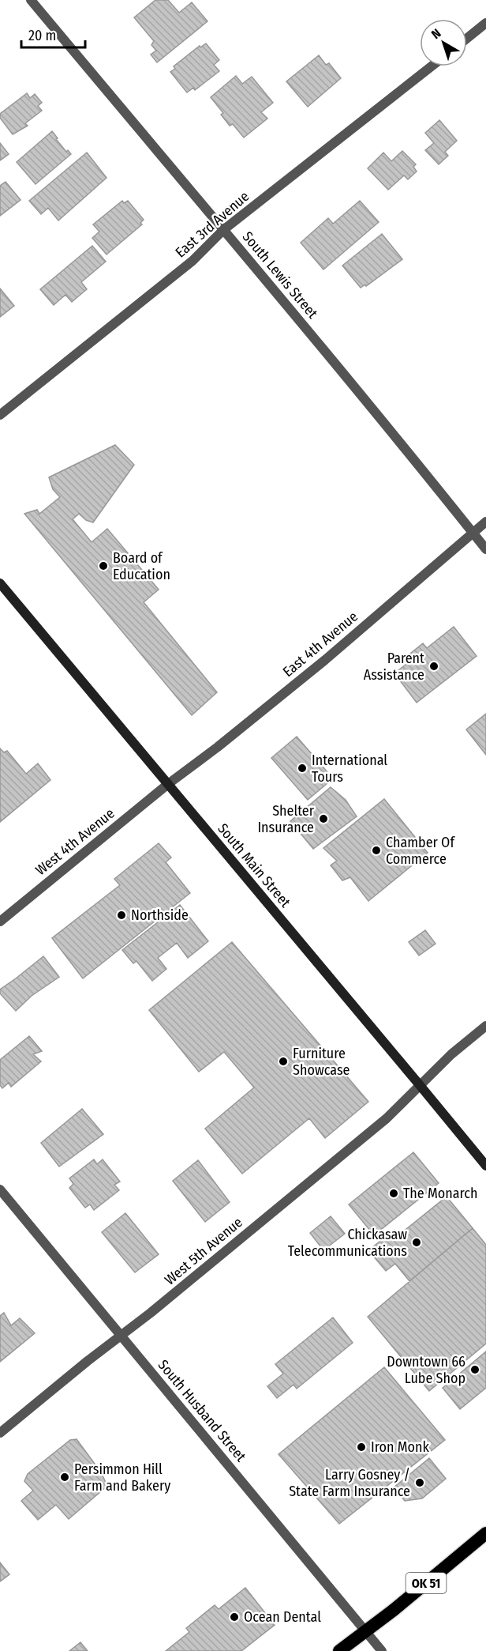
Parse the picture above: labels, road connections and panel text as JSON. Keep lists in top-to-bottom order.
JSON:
{
  "streets": {
    "highway": ["OK 51"],
    "main road": ["South Main Street"],
    "street": [
      "East 3rd Avenue",
      "South Lewis Street",
      "East 4th Avenue",
      "West 4th Avenue",
      "West 5th Avenue",
      "South Husband Street"
    ]
  },
  "crossings": [
    ["East 3rd Avenue", "South Lewis Street"],
    ["South Lewis Street", "East 4th Avenue"],
    ["East 4th Avenue", "West 4th Avenue"],
    ["East 4th Avenue", "South Main Street"],
    ["West 4th Avenue", "South Main Street"],
    ["South Main Street", "West 5th Avenue"],
    ["West 5th Avenue", "South Husband Street"],
    ["South Husband Street", "OK 51"]
  ],
  "places": [
    "Board of Education",
    "Parent Assistance",
    "International Tours",
    "Shelter Insurance",
    "Chamber Of Commerce",
    "Northside",
    "Furniture Showcase",
    "The Monarch",
    "Chickasaw Telecommunications",
    "Downtown 66 Lube Shop",
    "Iron Monk",
    "Persimmon Hill Farm and Bakery",
    "Larry Gosney / State Farm Insurance",
    "Ocean Dental"
  ],
  "scale_bar": "20 m",
  "north": "top left"
}
